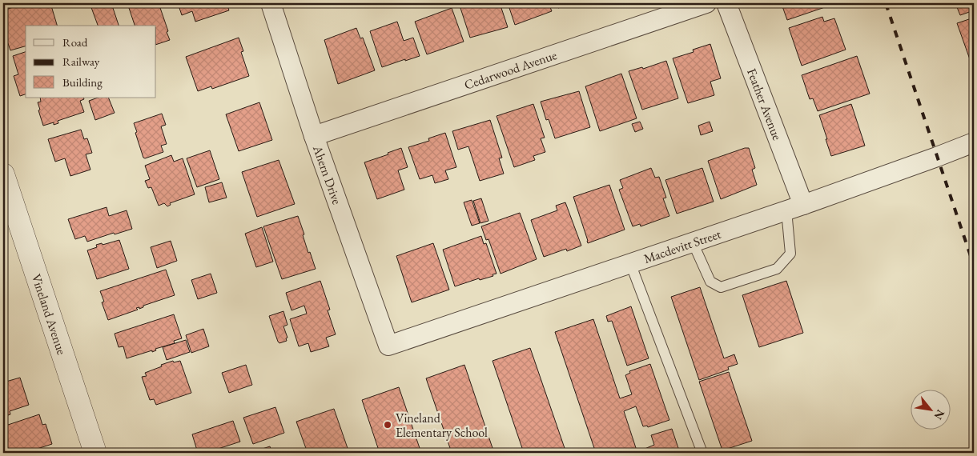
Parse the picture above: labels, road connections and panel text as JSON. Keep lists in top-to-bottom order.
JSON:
{
  "streets": {
    "street": [
      "Cedarwood Avenue",
      "Feather Avenue",
      "Ahern Drive",
      "Macdevitt Street",
      "Vineland Avenue"
    ]
  },
  "crossings": [
    ["Cedarwood Avenue", "Ahern Drive"],
    ["Feather Avenue", "Macdevitt Street"],
    ["Ahern Drive", "Macdevitt Street"]
  ],
  "places": ["Vineland Elementary School"],
  "legend": ["Road", "Railway", "Building"],
  "north": "bottom right"
}
